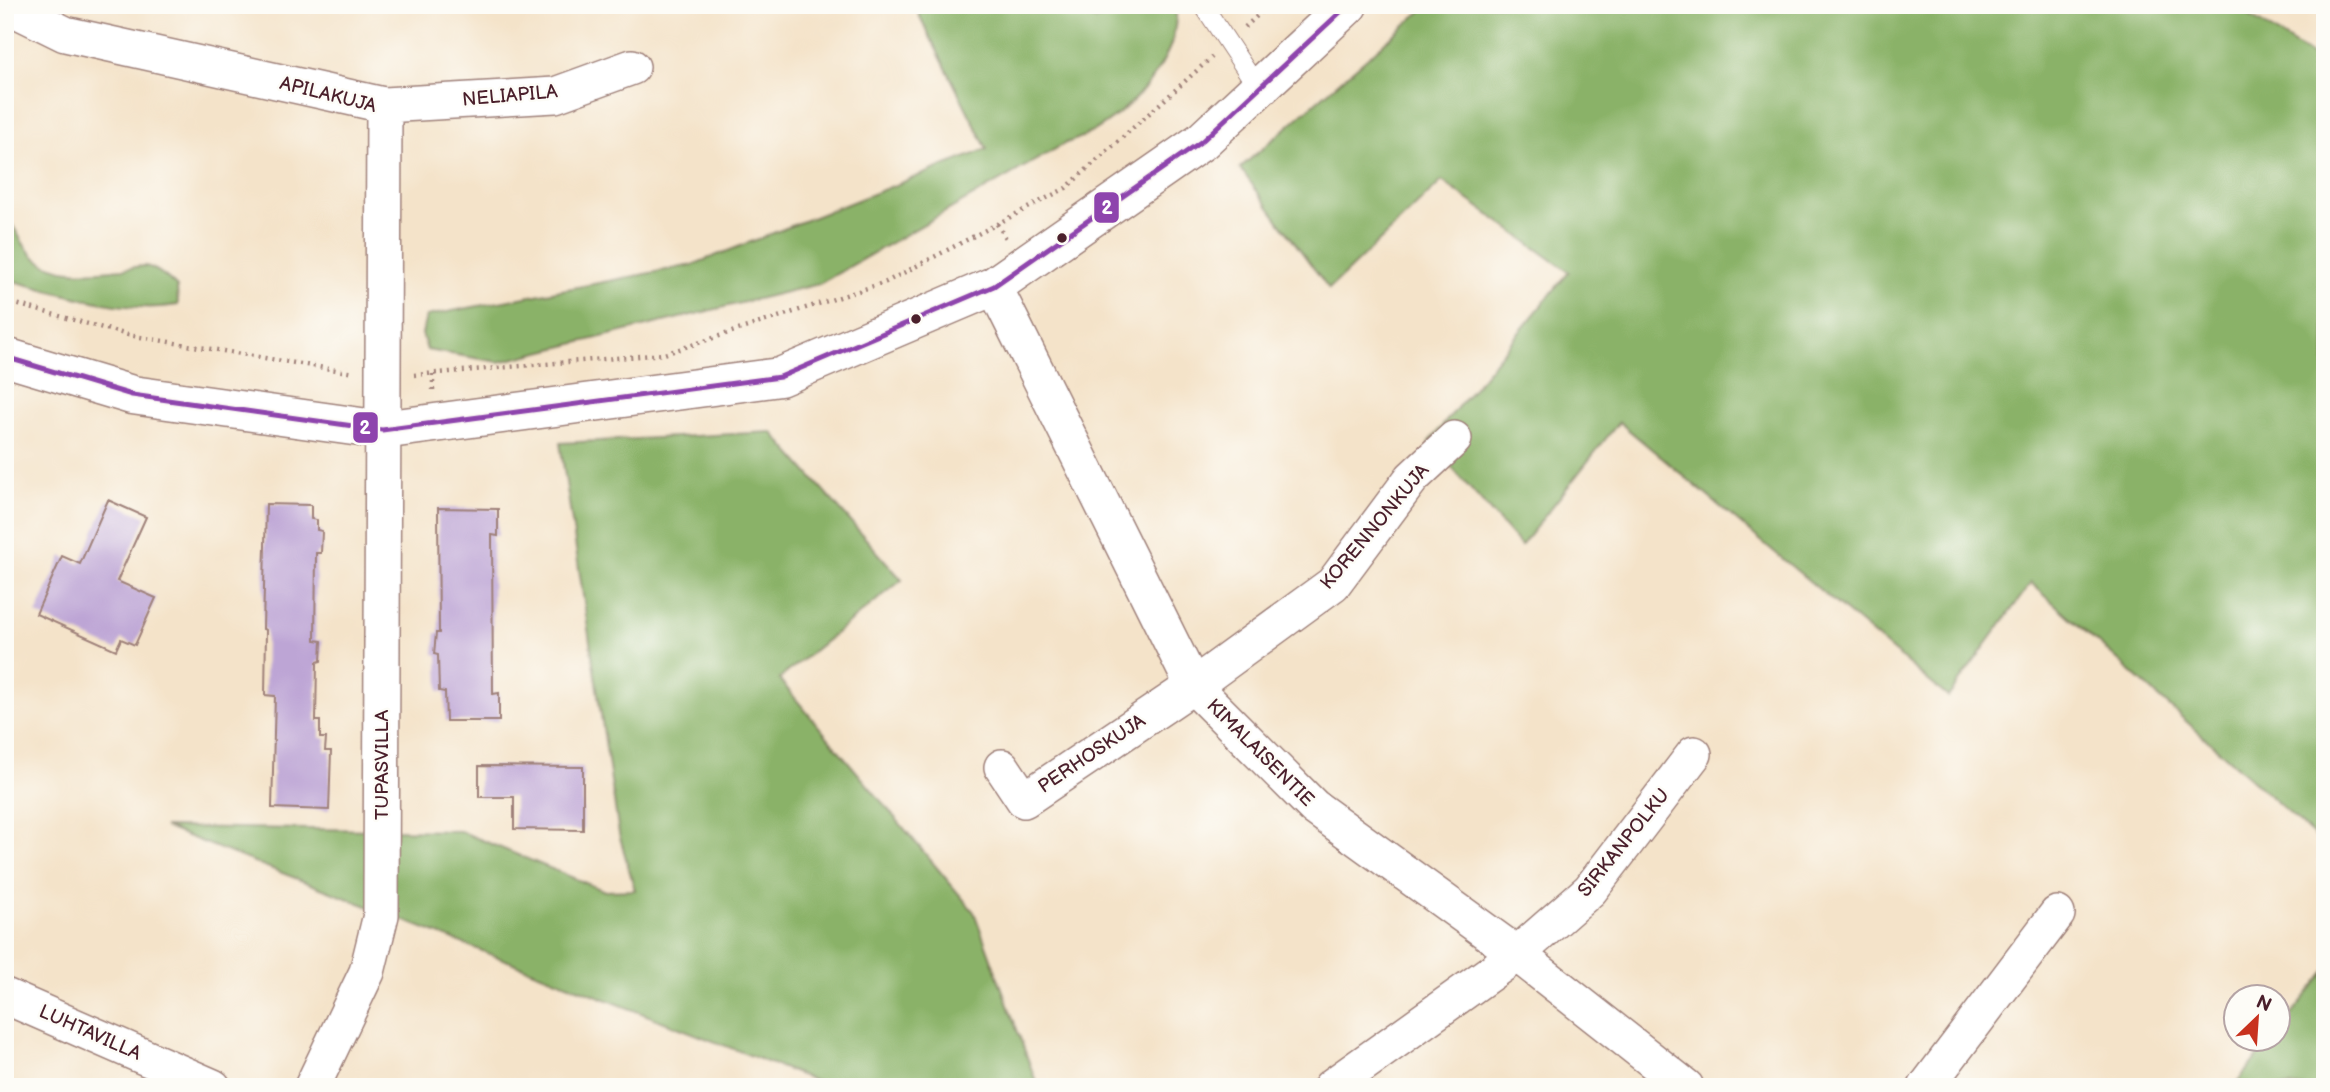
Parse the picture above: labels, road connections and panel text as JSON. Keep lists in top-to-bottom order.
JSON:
{
  "streets": {
    "street": [
      "APILAKUJA",
      "NELIAPILA",
      "KORENNONKUJA",
      "KIMALAISENTIE",
      "PERHOSKUJA",
      "TUPASVILLA",
      "SIRKANPOLKU",
      "LUHTAVILLA"
    ]
  },
  "crossings": [
    ["APILAKUJA", "NELIAPILA"],
    ["APILAKUJA", "TUPASVILLA"],
    ["KORENNONKUJA", "KIMALAISENTIE"],
    ["KORENNONKUJA", "PERHOSKUJA"],
    ["KIMALAISENTIE", "PERHOSKUJA"],
    ["KIMALAISENTIE", "SIRKANPOLKU"]
  ],
  "lines": ["transit line 2"],
  "north": "top right"
}
